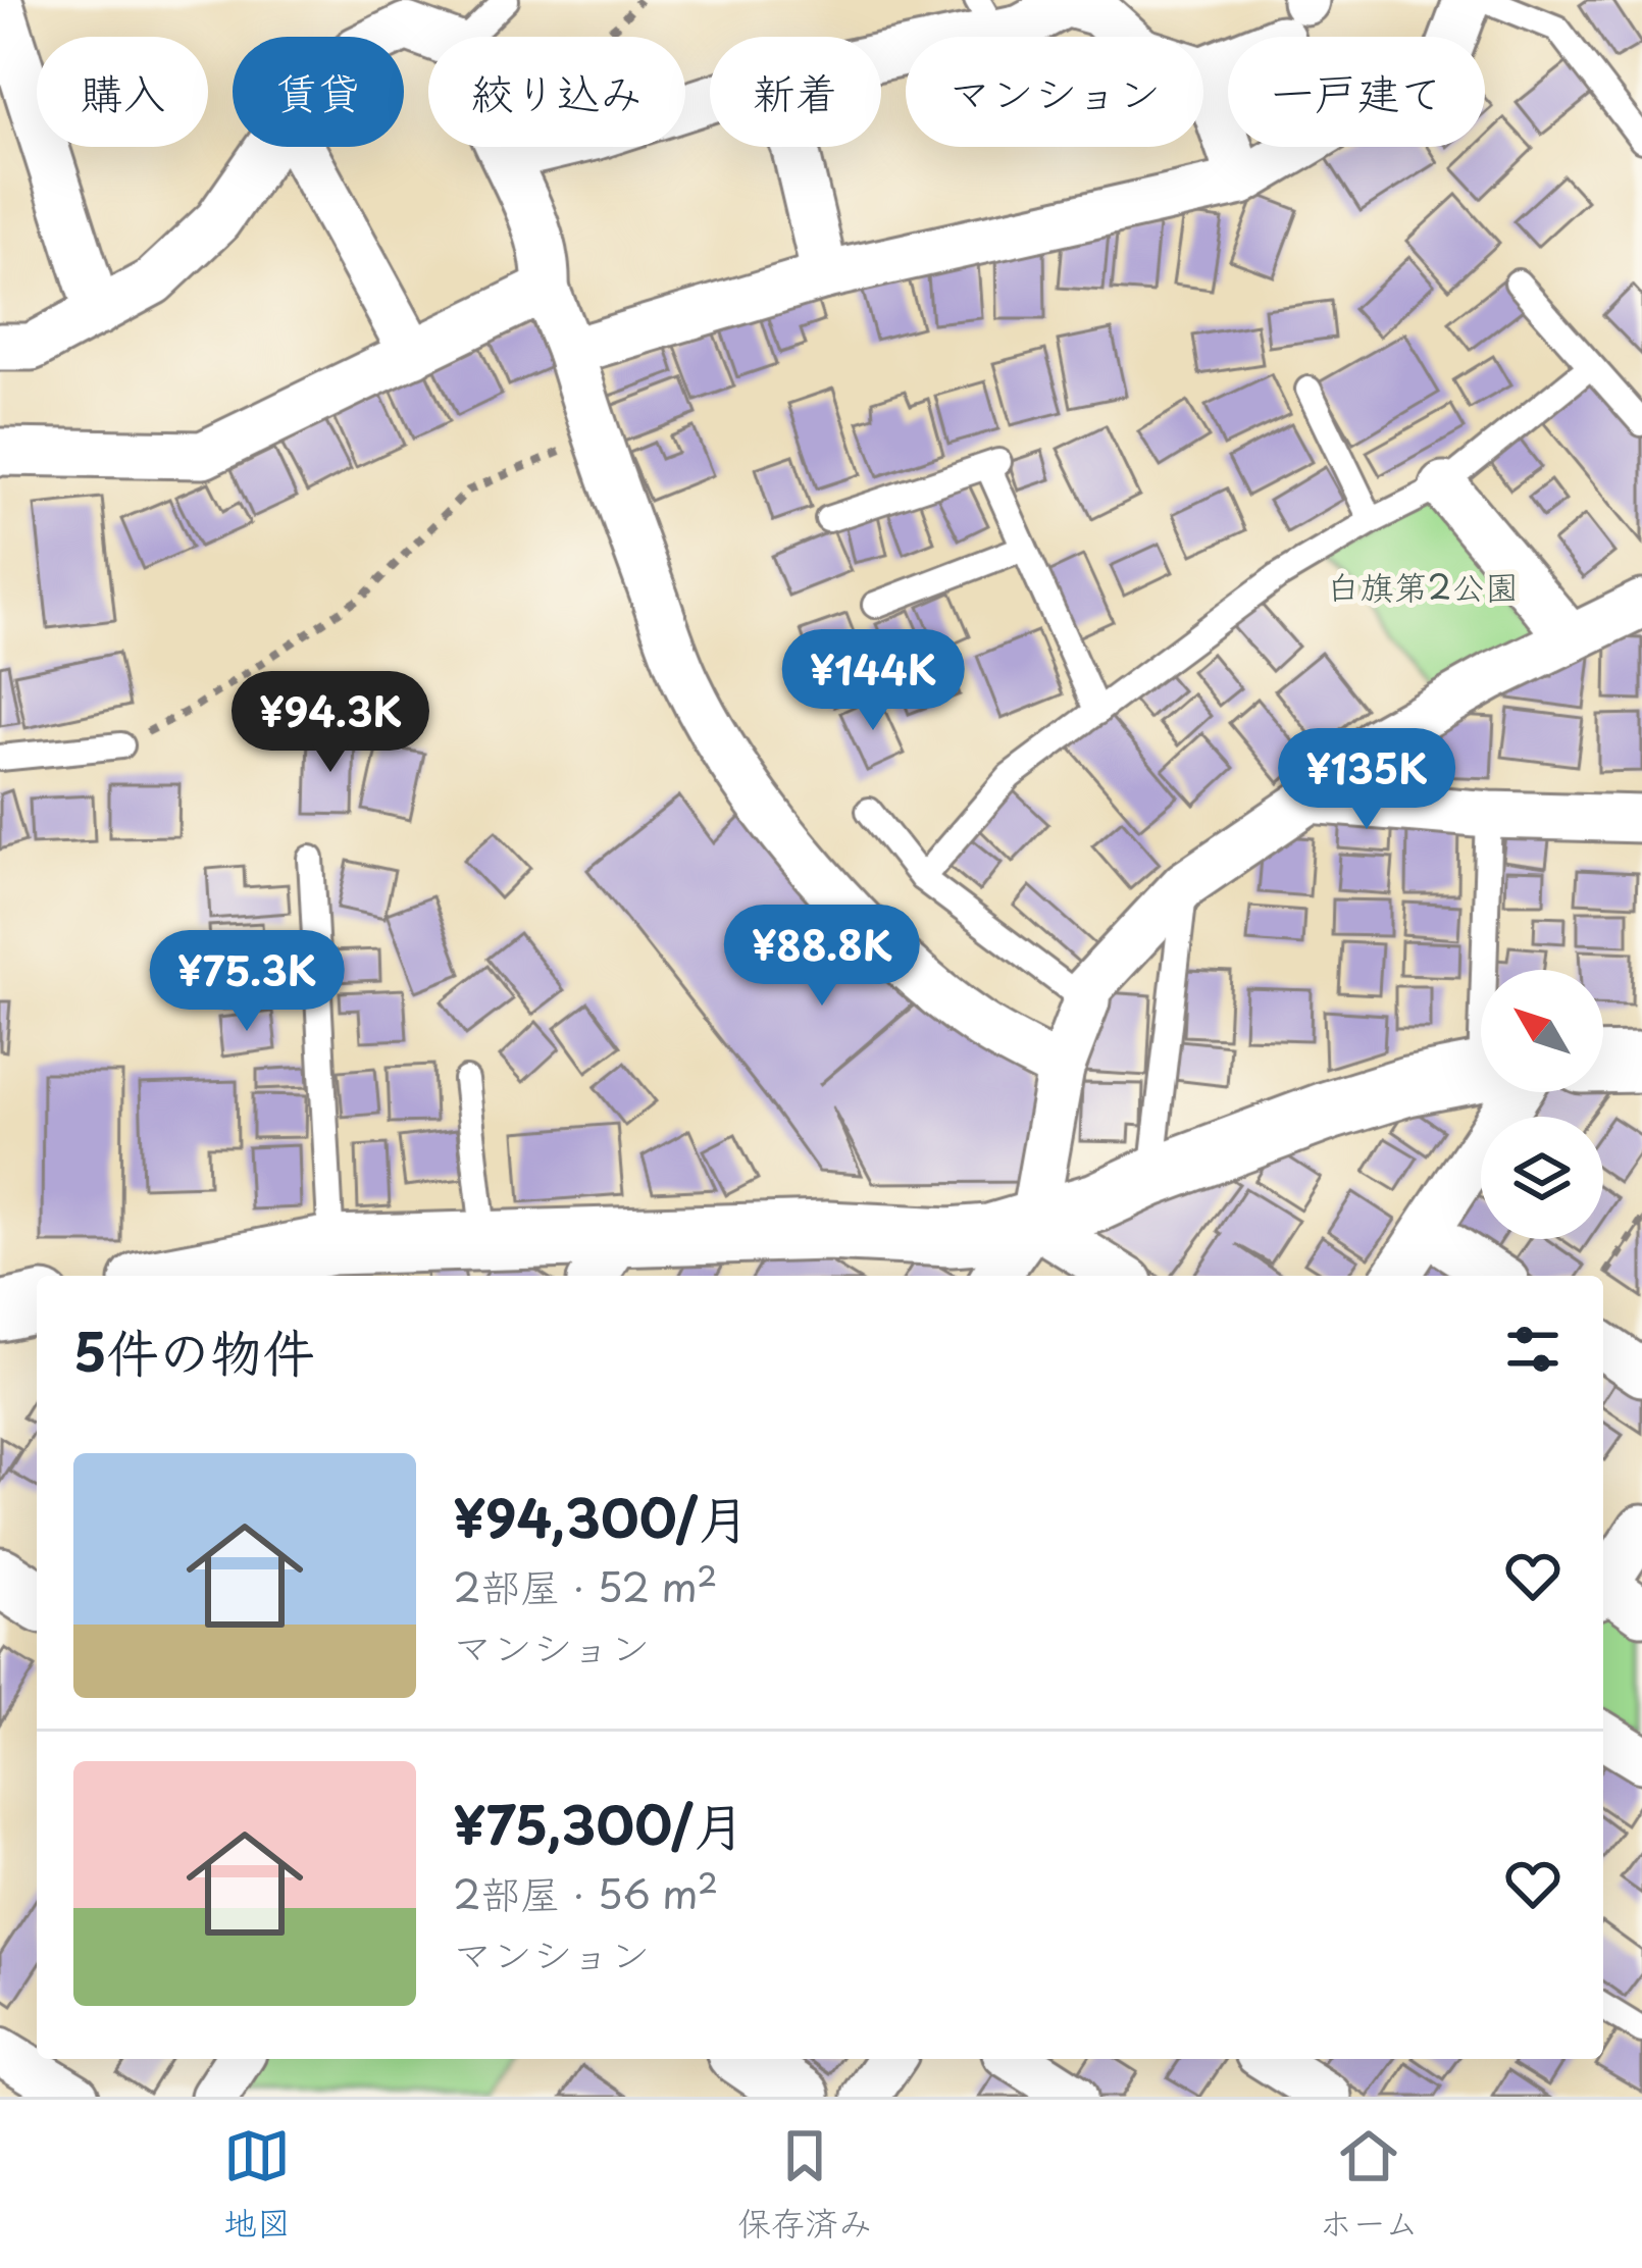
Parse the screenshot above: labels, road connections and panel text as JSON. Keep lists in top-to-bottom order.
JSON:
{
  "parks": ["白旗第2公園"],
  "north": "top left",
  "page": {
    "chip": [
      "購入",
      "賃貸",
      "絞り込み",
      "新着",
      "マンション",
      "一戸建て"
    ],
    "price": [
      "¥144K",
      "¥94.3K",
      "¥135K",
      "¥88.8K",
      "¥75.3K"
    ],
    "heading": "5件の物件",
    "list": [
      {
        "name": "¥94,300/月",
        "note": "2部屋 · 52 m² · マンション"
      },
      {
        "name": "¥75,300/月",
        "note": "2部屋 · 56 m² · マンション"
      }
    ],
    "tabs": ["地図", "保存済み", "ホーム"]
  }
}
